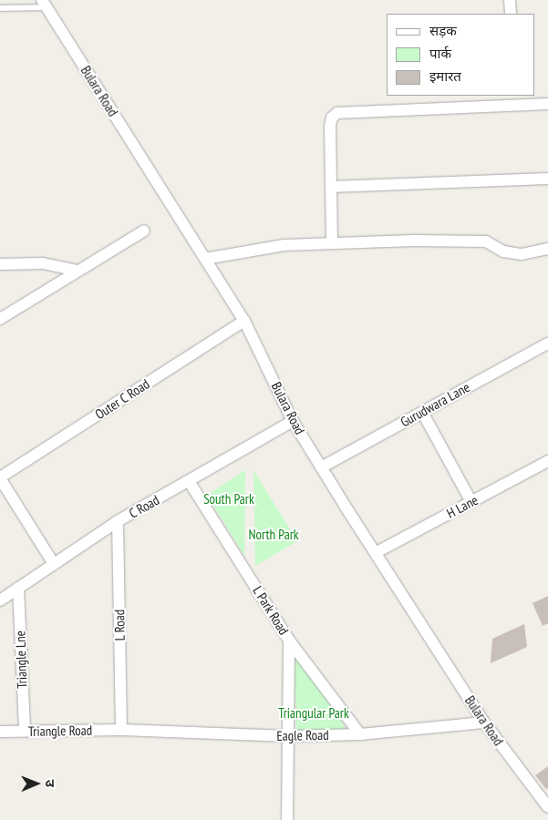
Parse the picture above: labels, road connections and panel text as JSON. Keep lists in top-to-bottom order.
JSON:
{
  "streets": {
    "street": [
      "Bulara Road",
      "Outer C Road",
      "Gurudwara Lane",
      "C Road",
      "H Lane",
      "L Park Road",
      "L Road",
      "Triangle Lne",
      "Triangle Road",
      "Eagle Road"
    ]
  },
  "crossings": [
    ["Bulara Road", "Outer C Road"],
    ["Bulara Road", "Gurudwara Lane"],
    ["Bulara Road", "C Road"],
    ["Bulara Road", "H Lane"],
    ["Bulara Road", "Eagle Road"],
    ["C Road", "L Park Road"],
    ["C Road", "L Road"],
    ["C Road", "Triangle Lne"],
    ["L Park Road", "Eagle Road"],
    ["L Road", "Triangle Road"],
    ["L Road", "Eagle Road"],
    ["Triangle Lne", "Triangle Road"],
    ["Triangle Road", "Eagle Road"]
  ],
  "parks": ["South Park", "North Park", "Triangular Park"],
  "legend": ["सड़क", "पार्क", "इमारत"],
  "north": "right"
}
